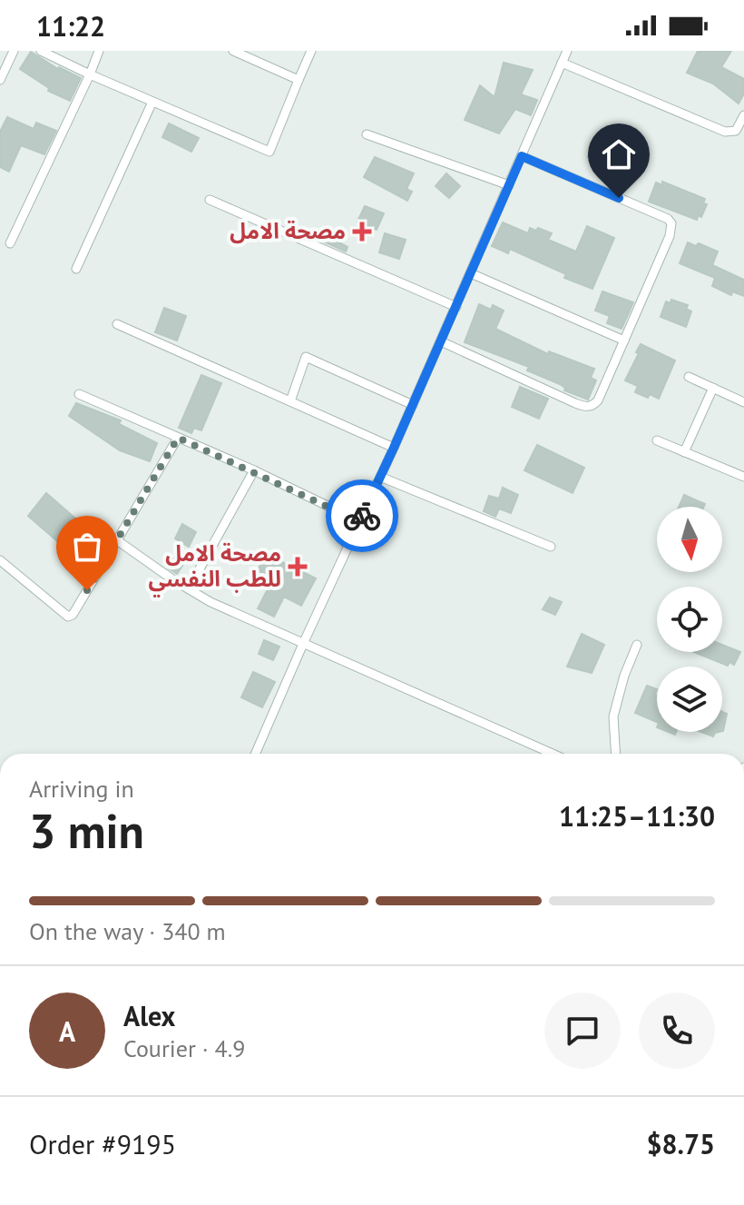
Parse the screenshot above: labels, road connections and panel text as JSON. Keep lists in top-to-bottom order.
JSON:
{
  "places": {
    "health": ["مصحة الامل", "مصحة الامل للطب النفسي"]
  },
  "north": "bottom",
  "page": {
    "status": "11:22",
    "heading": ["3 min", "Arriving in", "11:25–11:30"],
    "panel": [
      "Alex",
      "Courier · 4.9",
      "Order #9195",
      "$8.75"
    ],
    "bar": "On the way · 340 m",
    "round": "A"
  }
}
